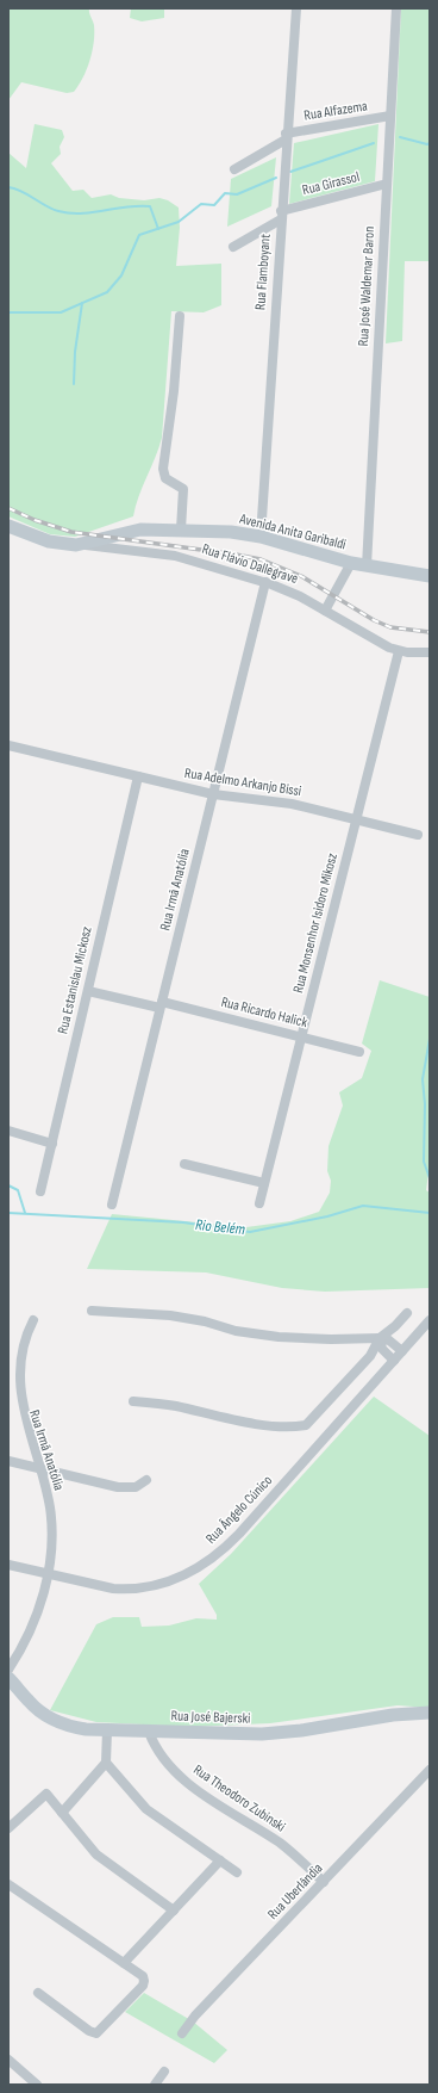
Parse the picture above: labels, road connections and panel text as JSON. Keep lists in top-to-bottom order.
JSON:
{
  "streets": {
    "main road": ["Avenida Anita Garibaldi", "Rua José Bajerski"],
    "street": [
      "Rua Alfazema",
      "Rua Girassol",
      "Rua Flamboyant",
      "Rua José Waldemar Baron",
      "Rua Flávio Dallegrave",
      "Rua Adelmo Arkanjo Bissi",
      "Rua Irmã Anatólia",
      "Rua Monsenhor Isidoro Mikosz",
      "Rua Estanislau Mickosz",
      "Rua Ricardo Halick",
      "Rua Ângelo Cúnico",
      "Rua Theodoro Zubinski",
      "Rua Uberlândia"
    ]
  },
  "crossings": [
    ["Rua Alfazema", "Rua Flamboyant"],
    ["Rua Alfazema", "Rua José Waldemar Baron"],
    ["Rua Girassol", "Rua Flamboyant"],
    ["Rua Girassol", "Rua José Waldemar Baron"],
    ["Rua Flamboyant", "Avenida Anita Garibaldi"],
    ["Rua José Waldemar Baron", "Avenida Anita Garibaldi"],
    ["Avenida Anita Garibaldi", "Rua Flávio Dallegrave"],
    ["Rua Flávio Dallegrave", "Rua Irmã Anatólia"],
    ["Rua Flávio Dallegrave", "Rua Monsenhor Isidoro Mikosz"],
    ["Rua Adelmo Arkanjo Bissi", "Rua Irmã Anatólia"],
    ["Rua Adelmo Arkanjo Bissi", "Rua Monsenhor Isidoro Mikosz"],
    ["Rua Adelmo Arkanjo Bissi", "Rua Estanislau Mickosz"],
    ["Rua Irmã Anatólia", "Rua Ricardo Halick"],
    ["Rua Irmã Anatólia", "Rua Ângelo Cúnico"],
    ["Rua Monsenhor Isidoro Mikosz", "Rua Ricardo Halick"],
    ["Rua Estanislau Mickosz", "Rua Ricardo Halick"],
    ["Rua José Bajerski", "Rua Theodoro Zubinski"],
    ["Rua Theodoro Zubinski", "Rua Uberlândia"]
  ],
  "water": ["Rio Belém"]
}
